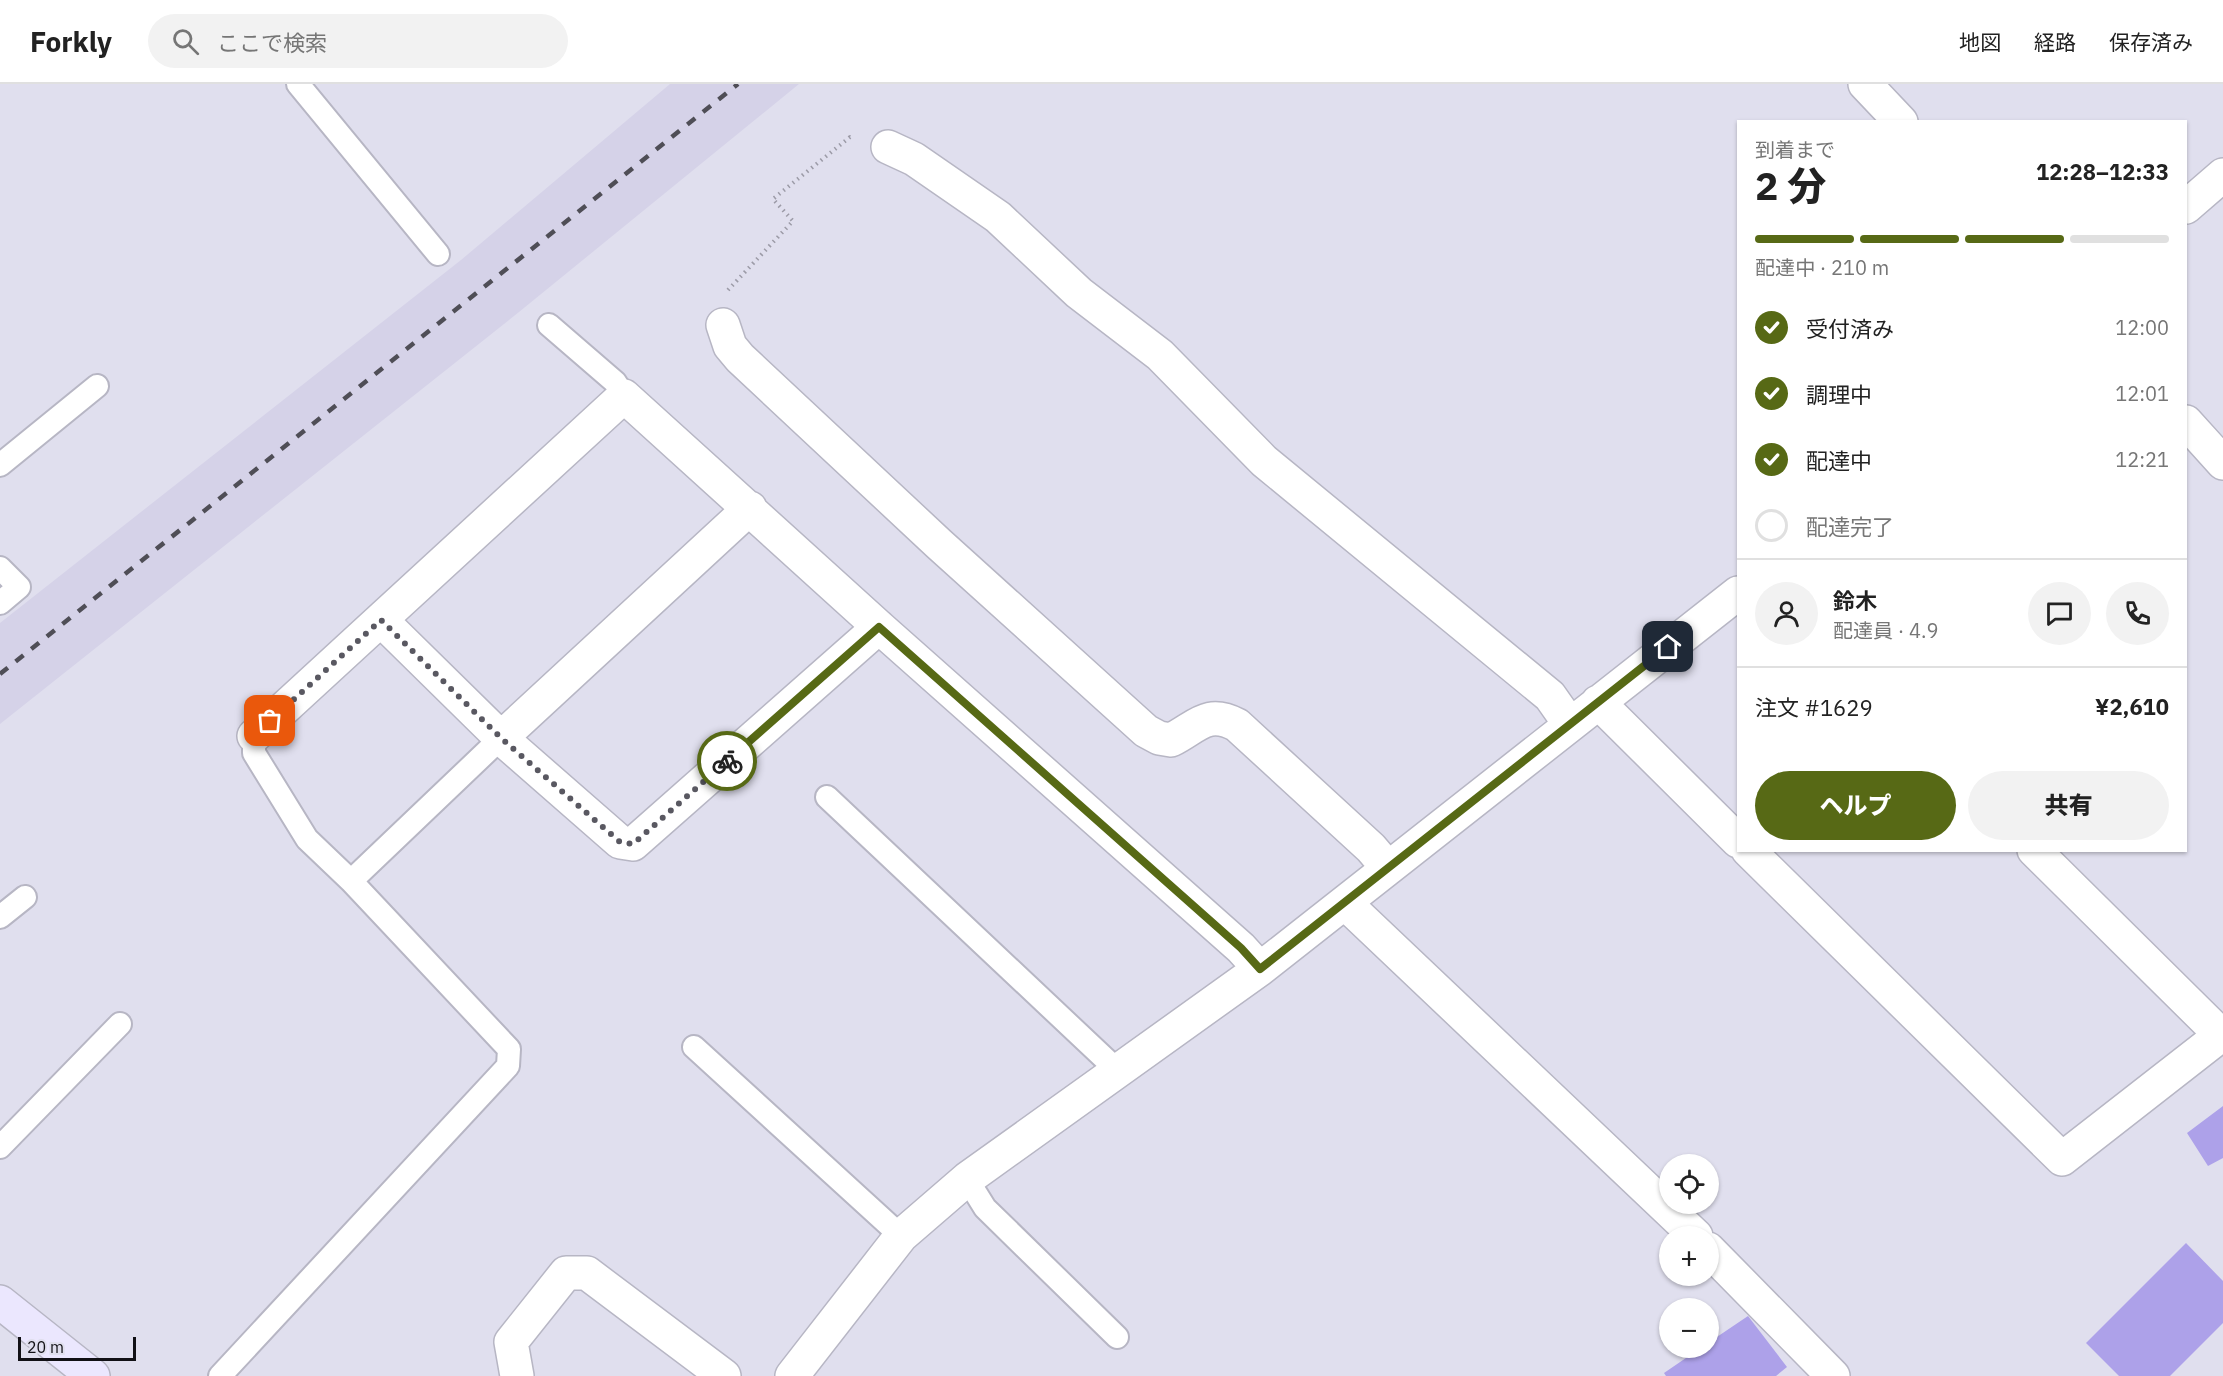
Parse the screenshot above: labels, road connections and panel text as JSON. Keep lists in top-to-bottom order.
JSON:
{
  "scale_bar": "20 m",
  "page": {
    "header": "Forkly",
    "search": "ここで検索",
    "nav": ["地図", "経路", "保存済み"],
    "heading": ["2 分", "到着まで", "12:28–12:33"],
    "panel": [
      "鈴木",
      "配達員 · 4.9",
      "注文 #1629",
      "¥2,610"
    ],
    "bar": "配達中 · 210 m",
    "list": [
      ["受付済み", "12:00"],
      ["調理中", "12:01"],
      ["配達中", "12:21"],
      "配達完了"
    ],
    "buttons": ["ヘルプ", "共有"],
    "map_buttons": ["+", "−"],
    "scale": "20 m"
  }
}
